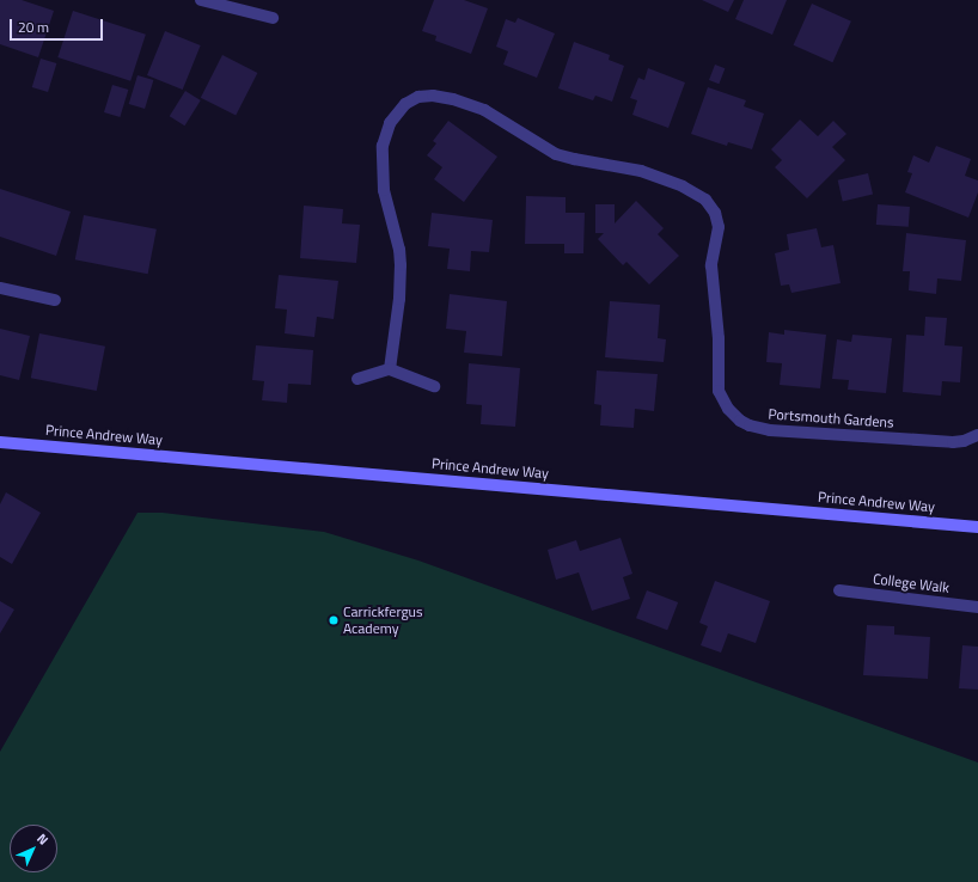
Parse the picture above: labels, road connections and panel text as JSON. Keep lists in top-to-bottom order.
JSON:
{
  "streets": {
    "street": ["Portsmouth Gardens", "Prince Andrew Way", "College Walk"]
  },
  "places": ["Carrickfergus Academy"],
  "scale_bar": "20 m",
  "north": "top right"
}
